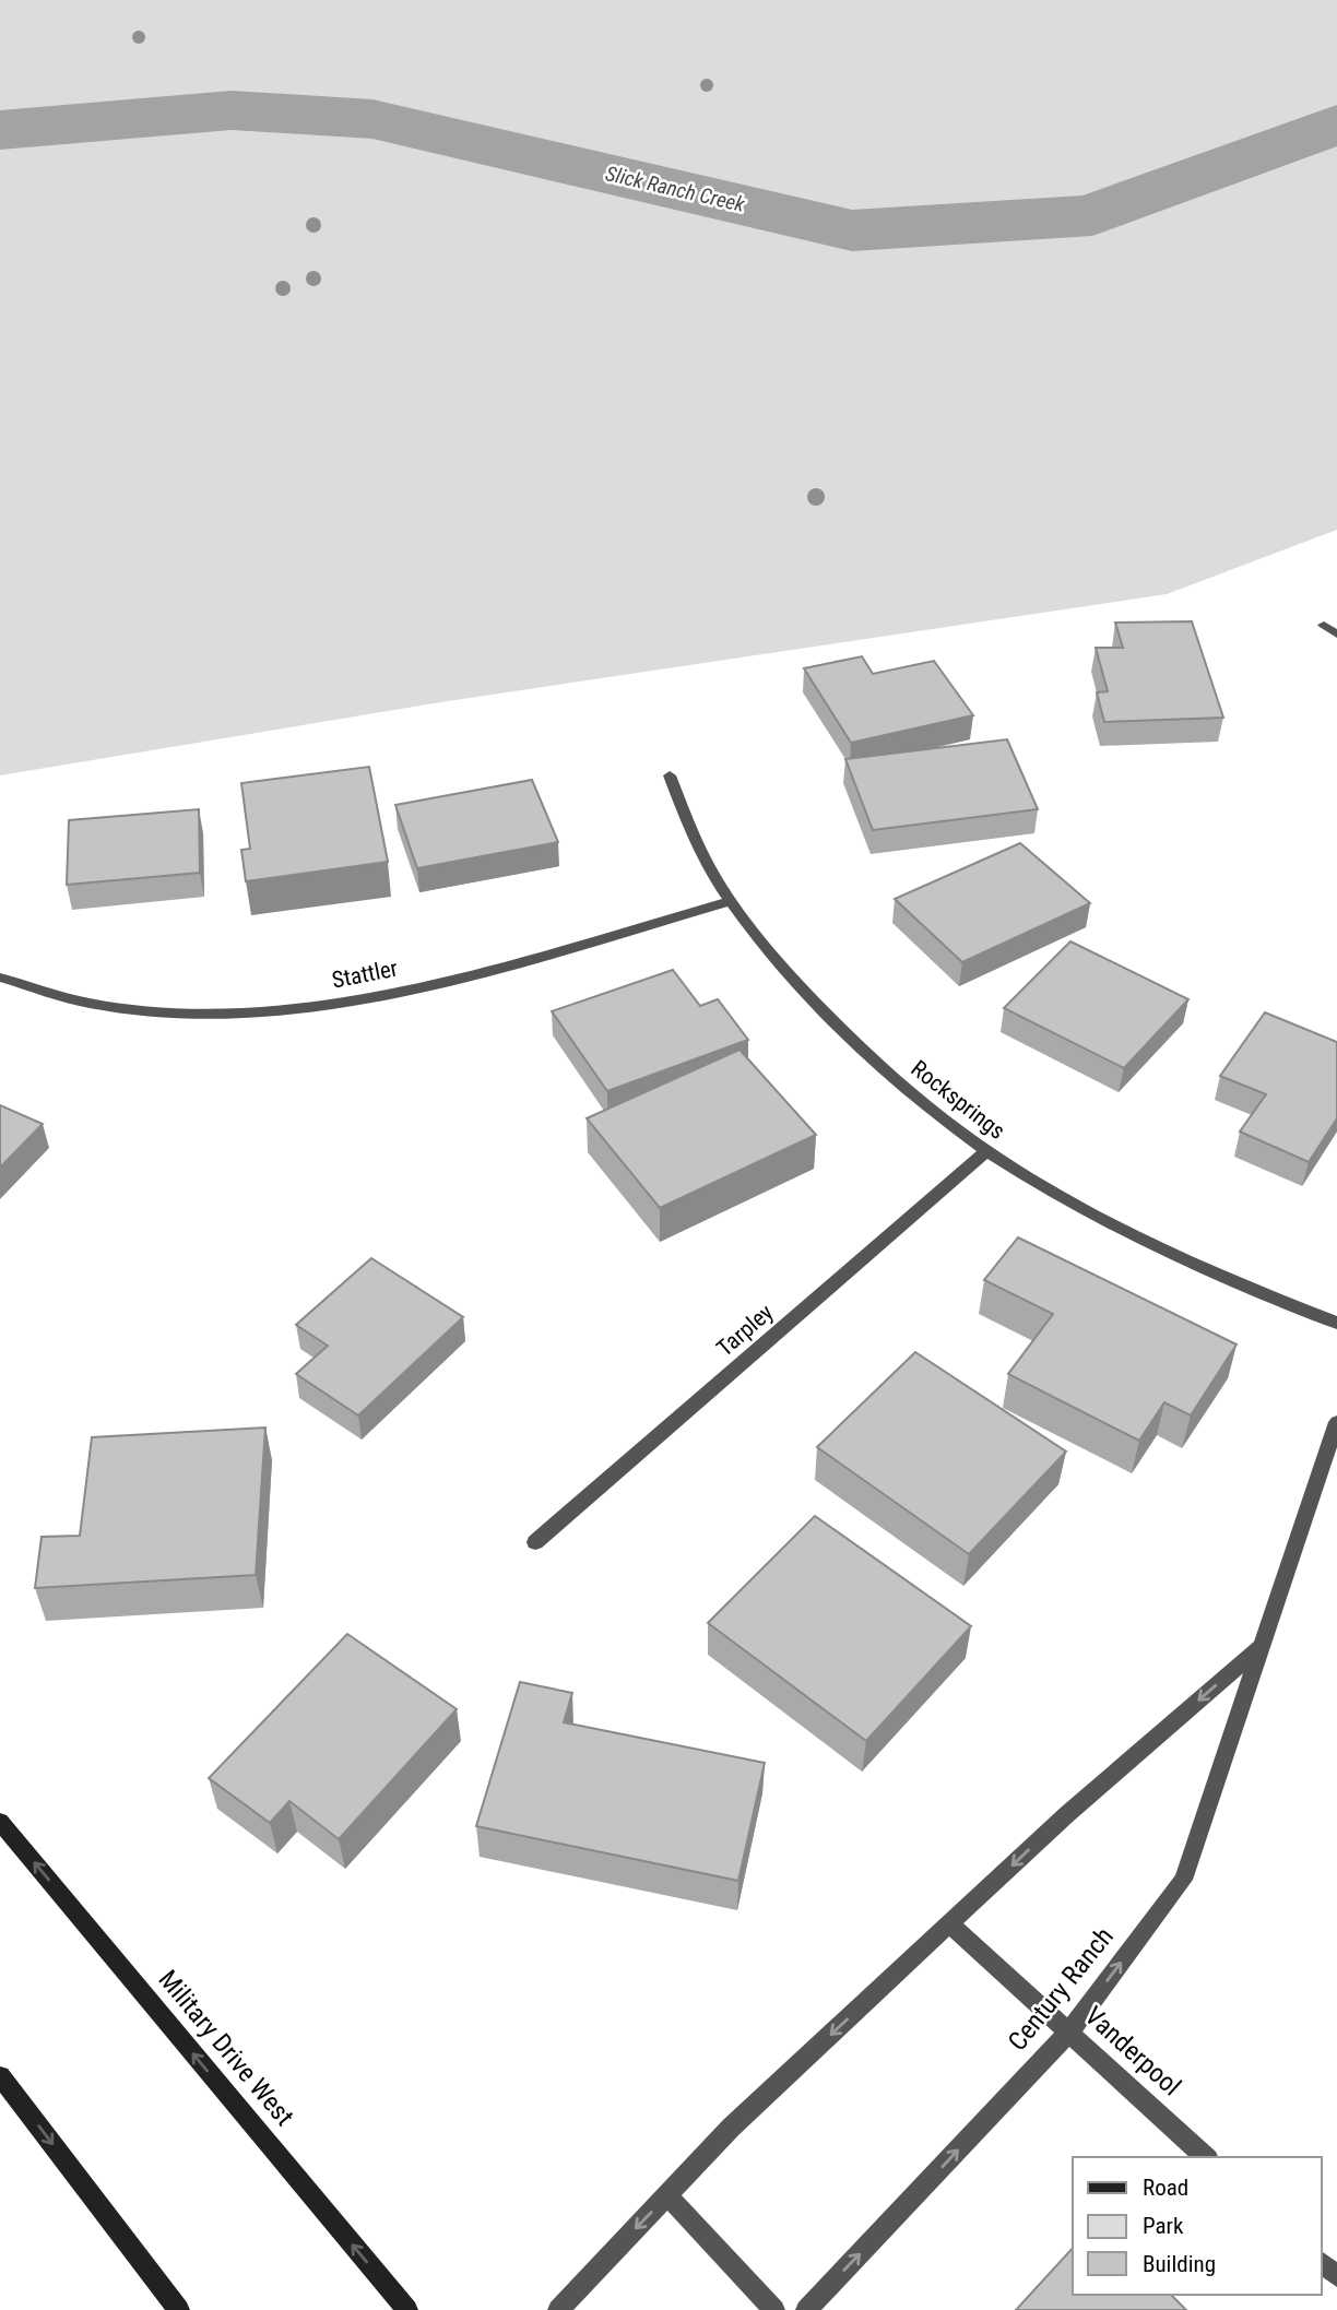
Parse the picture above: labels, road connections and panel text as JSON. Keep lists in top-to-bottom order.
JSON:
{
  "streets": {
    "main road": ["Military Drive West"],
    "street": [
      "Stattler",
      "Rocksprings",
      "Tarpley",
      "Century Ranch",
      "Vanderpool"
    ]
  },
  "crossings": [
    ["Stattler", "Rocksprings"],
    ["Rocksprings", "Tarpley"],
    ["Century Ranch", "Vanderpool"]
  ],
  "one_way": ["Military Drive West"],
  "water": ["Slick Ranch Creek"],
  "legend": ["Road", "Park", "Building"]
}
